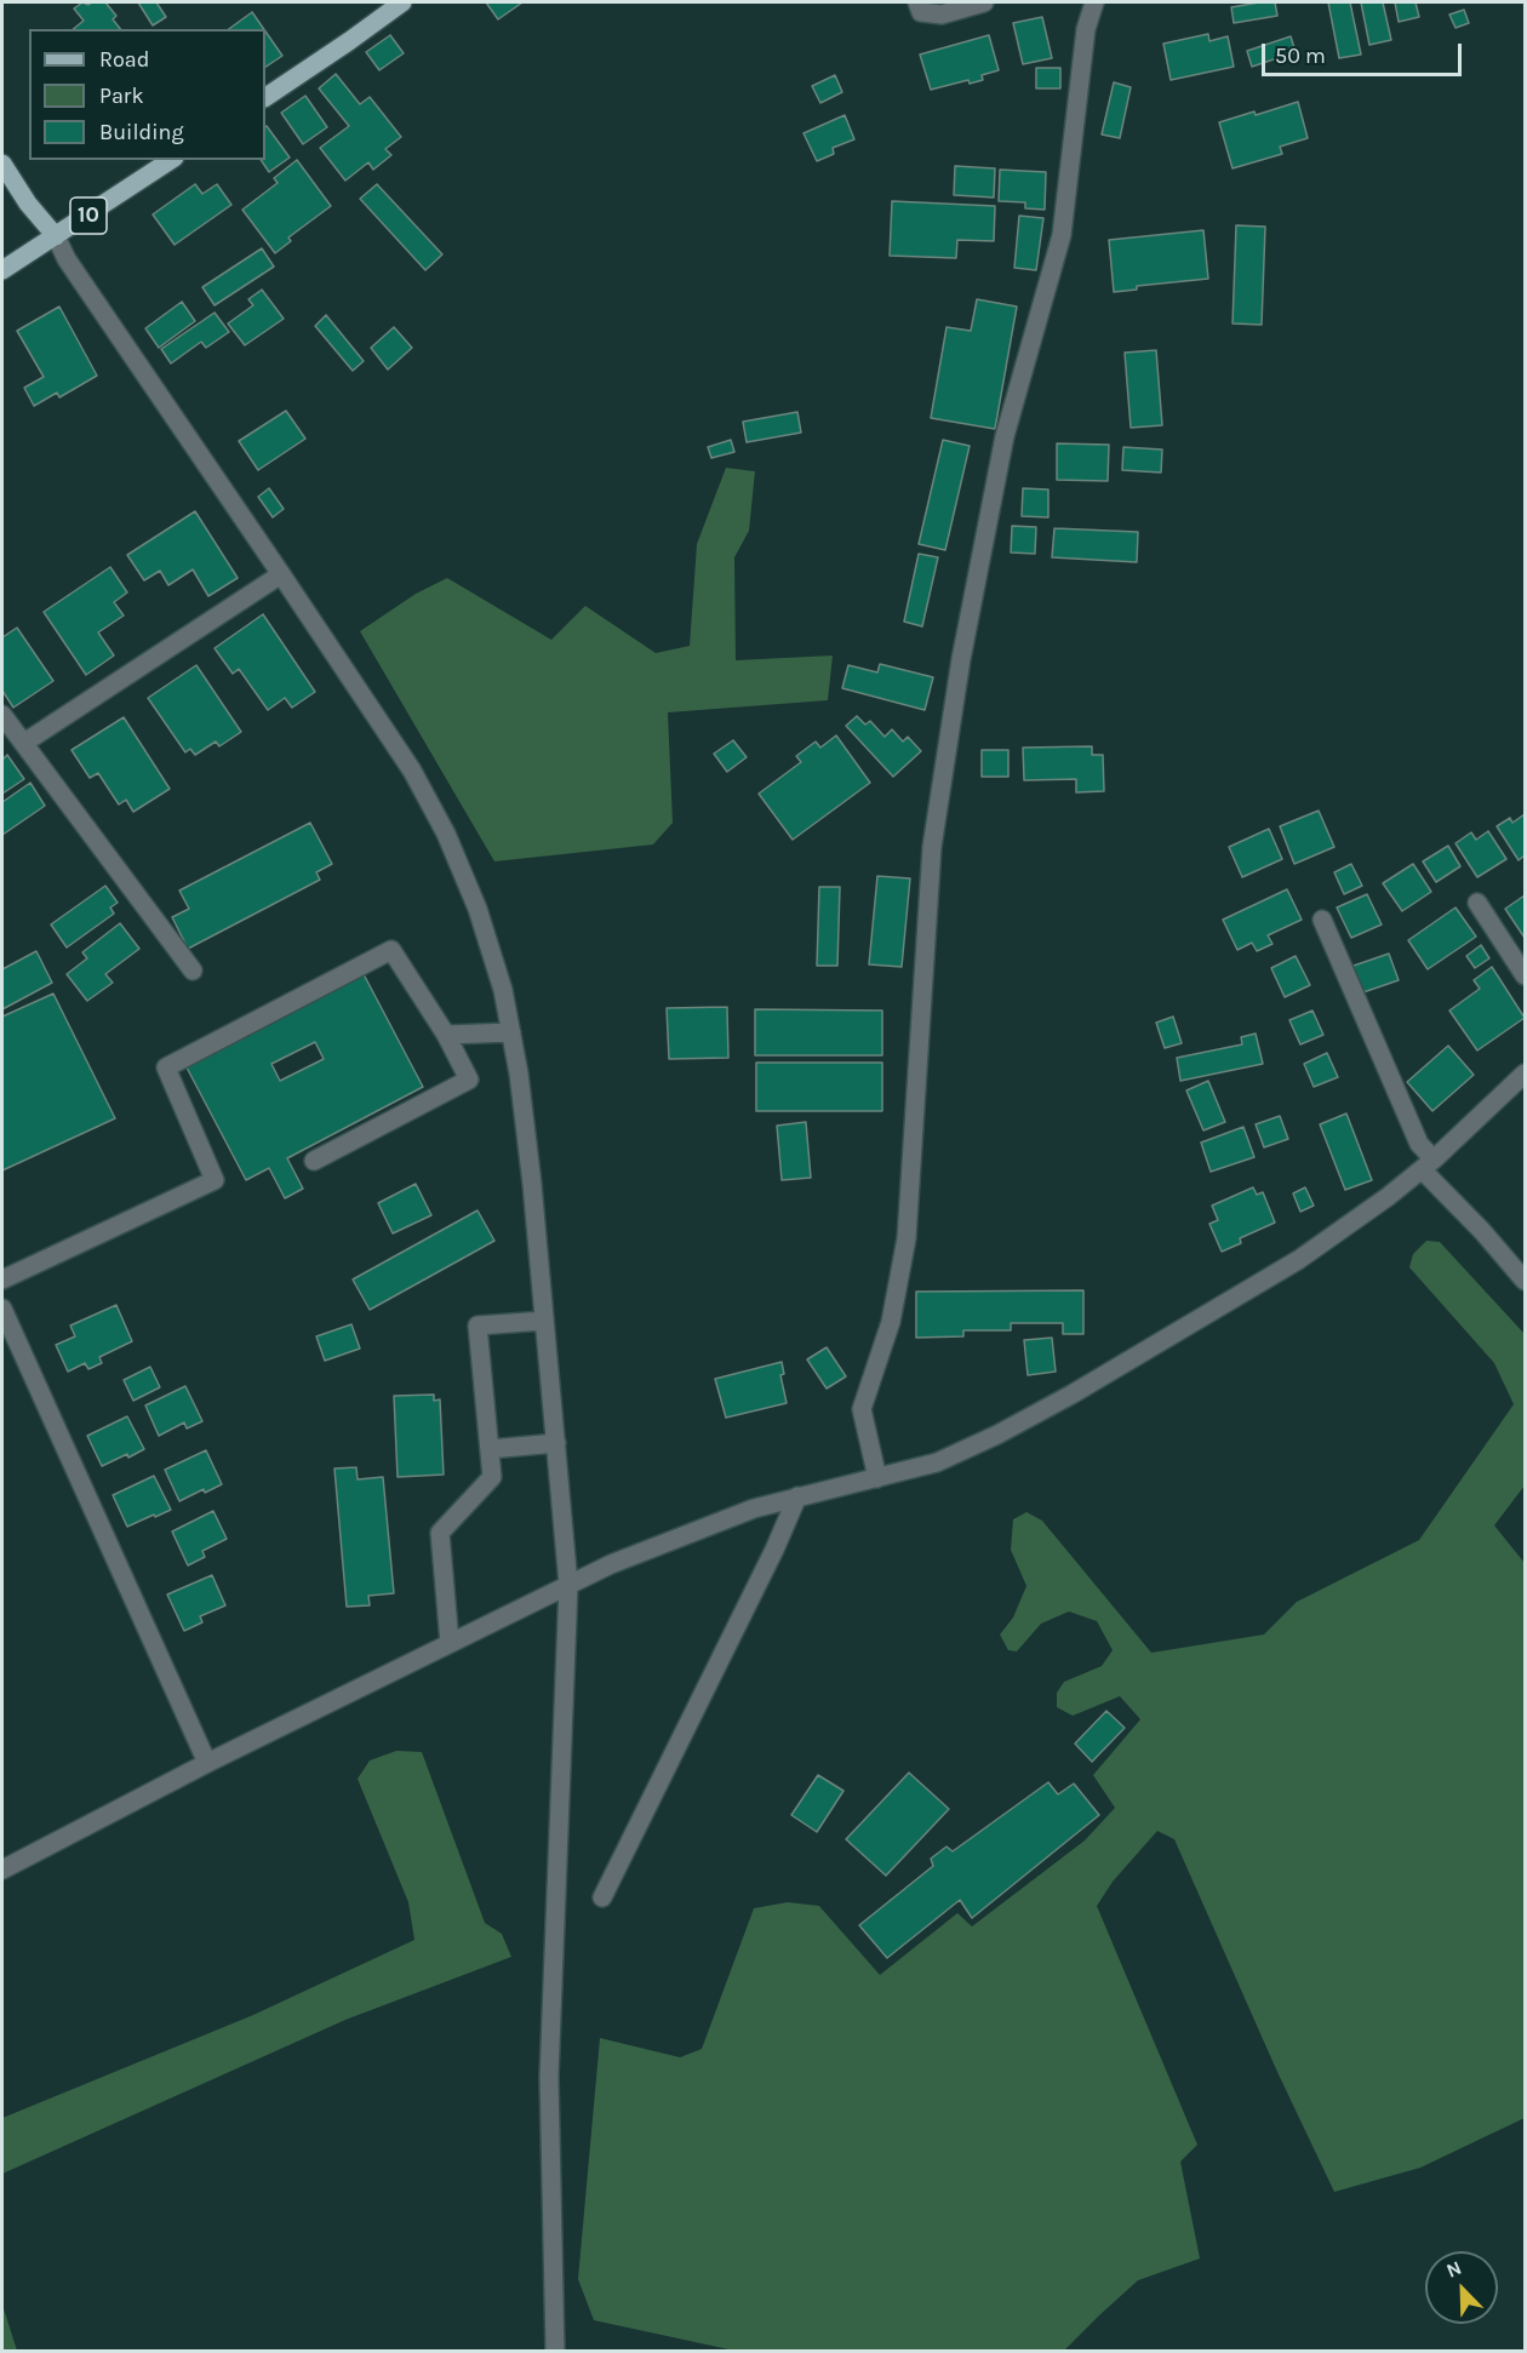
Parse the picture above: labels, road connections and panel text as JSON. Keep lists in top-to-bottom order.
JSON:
{
  "streets": {
    "main road": ["10"]
  },
  "legend": ["Road", "Park", "Building"],
  "scale_bar": "50 m",
  "north": "top left"
}
